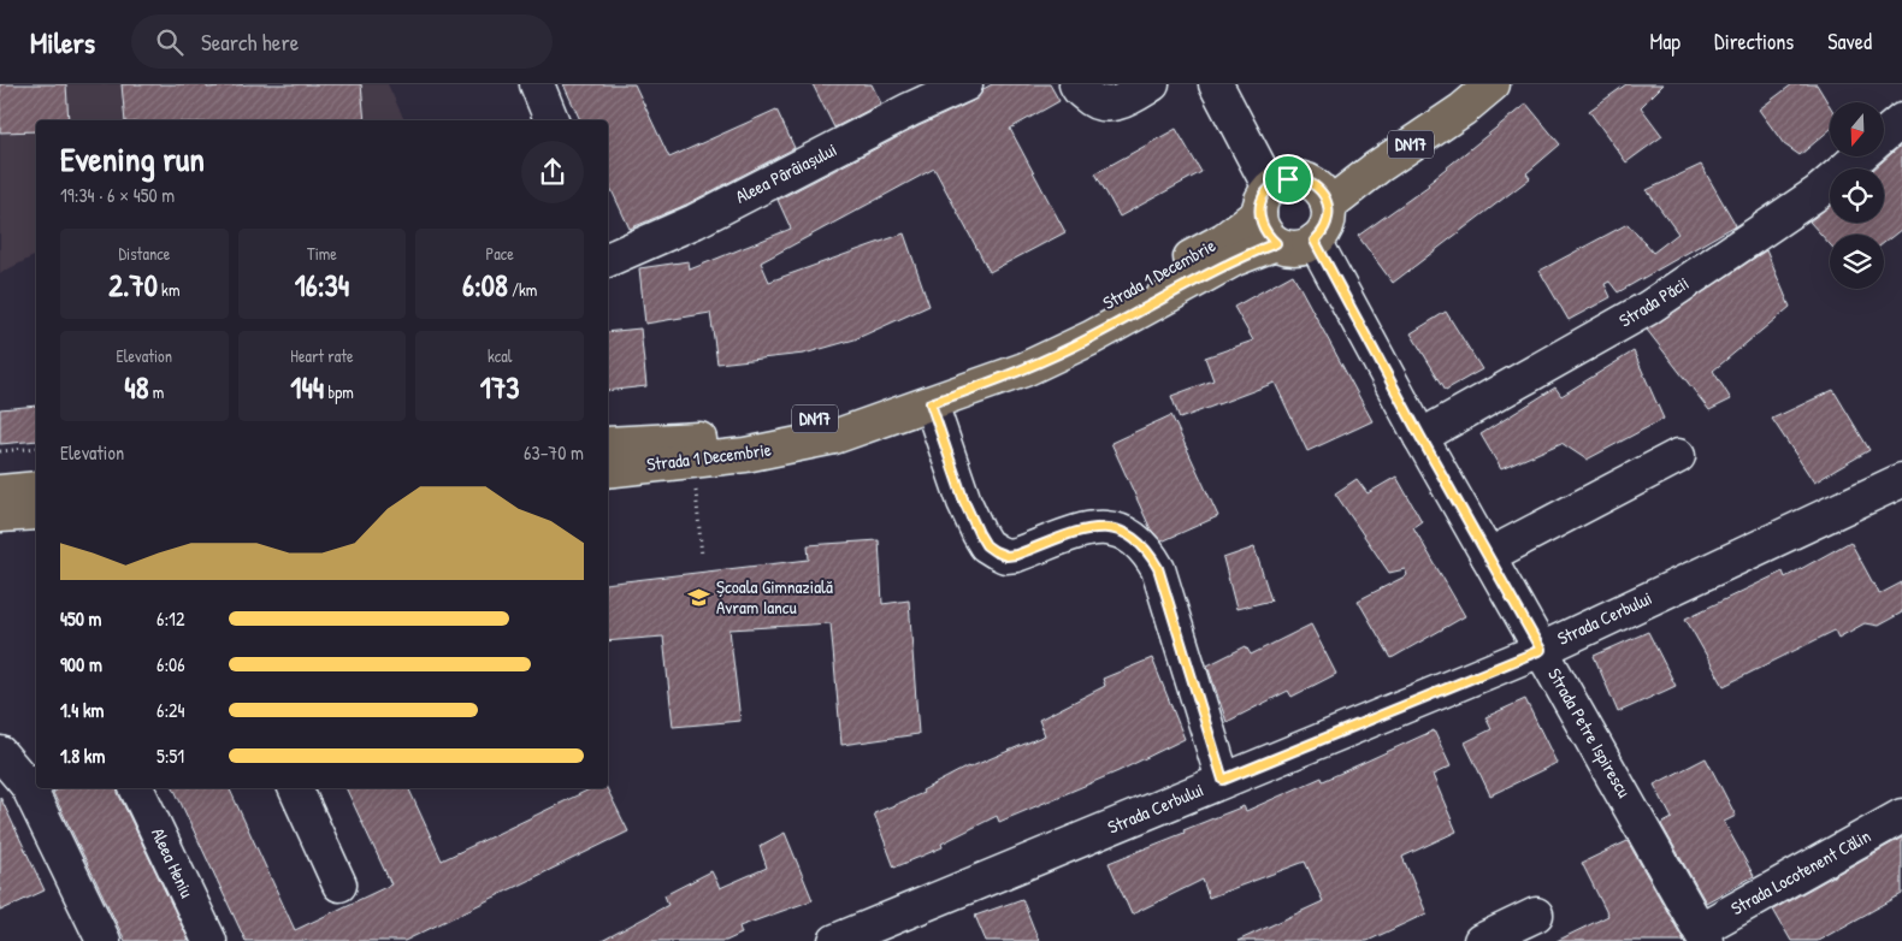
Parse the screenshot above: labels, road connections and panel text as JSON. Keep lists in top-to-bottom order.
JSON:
{
  "streets": {
    "main road": ["DN17", "Strada 1 Decembrie"],
    "street": [
      "Aleea Pârâiașului",
      "Strada Păcii",
      "Strada Cerbului",
      "Strada Petre Ispirescu",
      "Aleea Heniu",
      "Strada Locotenent Călin"
    ]
  },
  "crossings": [
    ["DN17", "Strada 1 Decembrie"],
    ["DN17", "Strada Petre Ispirescu"],
    ["Strada 1 Decembrie", "Strada Petre Ispirescu"],
    ["Strada Păcii", "Strada Petre Ispirescu"],
    ["Strada Cerbului", "Strada Petre Ispirescu"],
    ["Strada Petre Ispirescu", "Strada Locotenent Călin"]
  ],
  "places": {
    "school or university": ["Școala Gimnazială Avram Iancu"]
  },
  "north": "bottom",
  "page": {
    "header": "Milers",
    "search": "Search here",
    "nav": ["Map", "Directions", "Saved"],
    "heading": ["Evening run", "19:34 · 6 × 450 m"],
    "stats": [
      ["Distance", "2.70 km"],
      ["Time", "16:34"],
      ["Pace", "6:08 /km"],
      ["Elevation", "48 m"],
      ["Heart rate", "144 bpm"],
      ["kcal", "173"]
    ],
    "chart": ["Elevation", "63–70 m"],
    "list": [
      {
        "name": "450 m",
        "note": "6:12"
      },
      {
        "name": "900 m",
        "note": "6:06"
      },
      {
        "name": "1.4 km",
        "note": "6:24"
      },
      {
        "name": "1.8 km",
        "note": "5:51"
      }
    ]
  }
}
